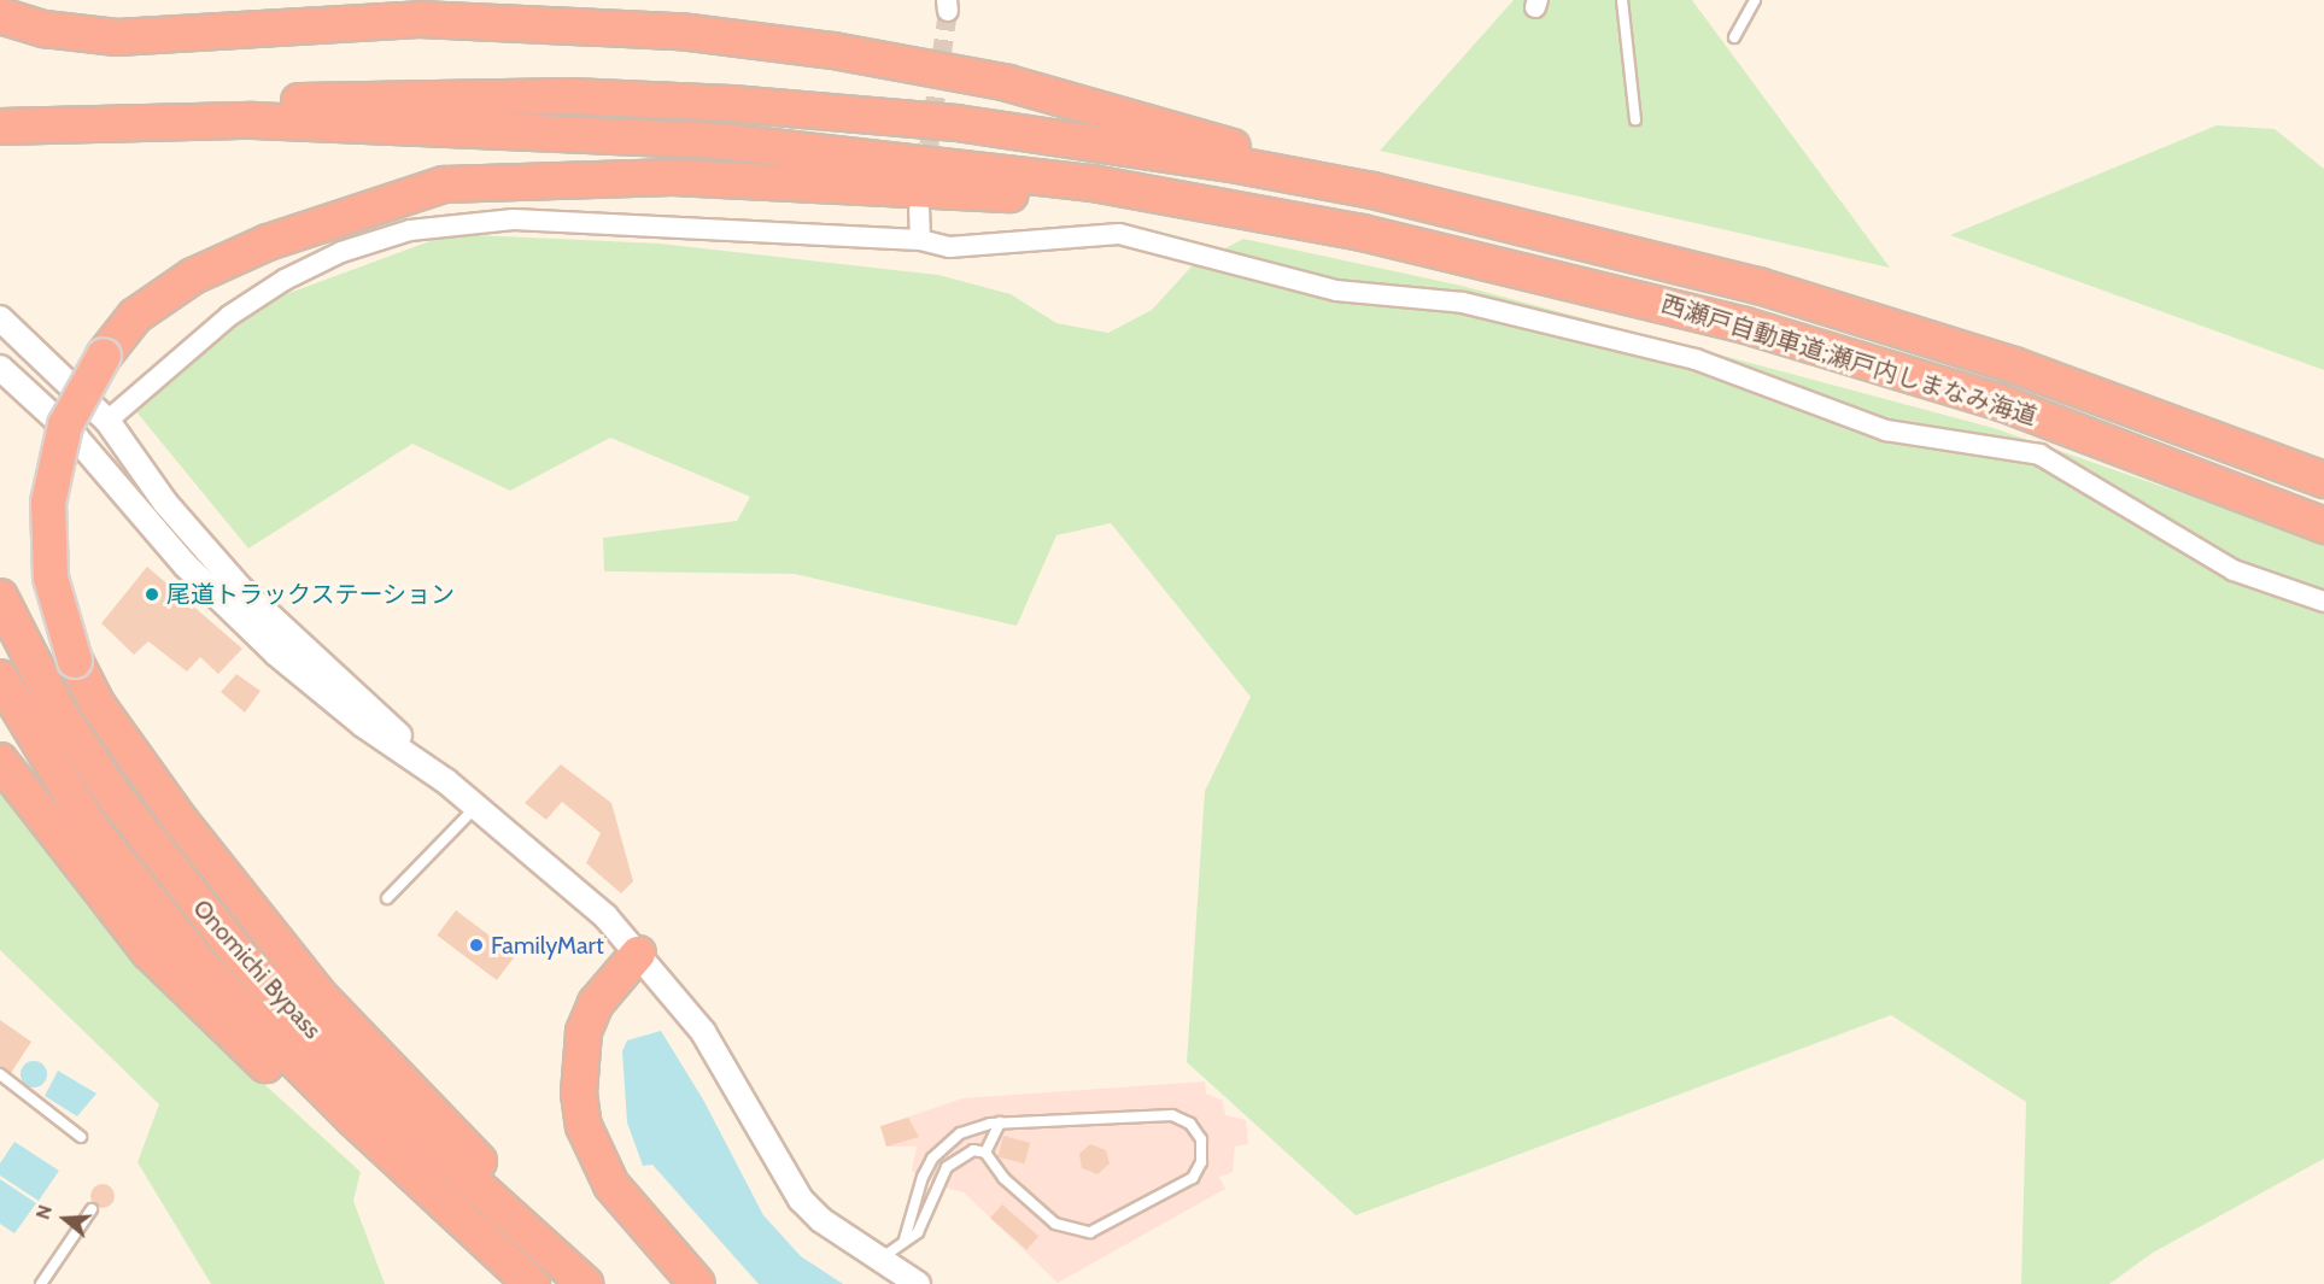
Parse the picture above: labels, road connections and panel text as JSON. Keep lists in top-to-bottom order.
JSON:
{
  "streets": {
    "highway": ["西瀬戸自動車道;瀬戸内しまなみ海道", "Onomichi Bypass"]
  },
  "places": ["尾道トラックステーション", "FamilyMart"],
  "north": "left"
}
